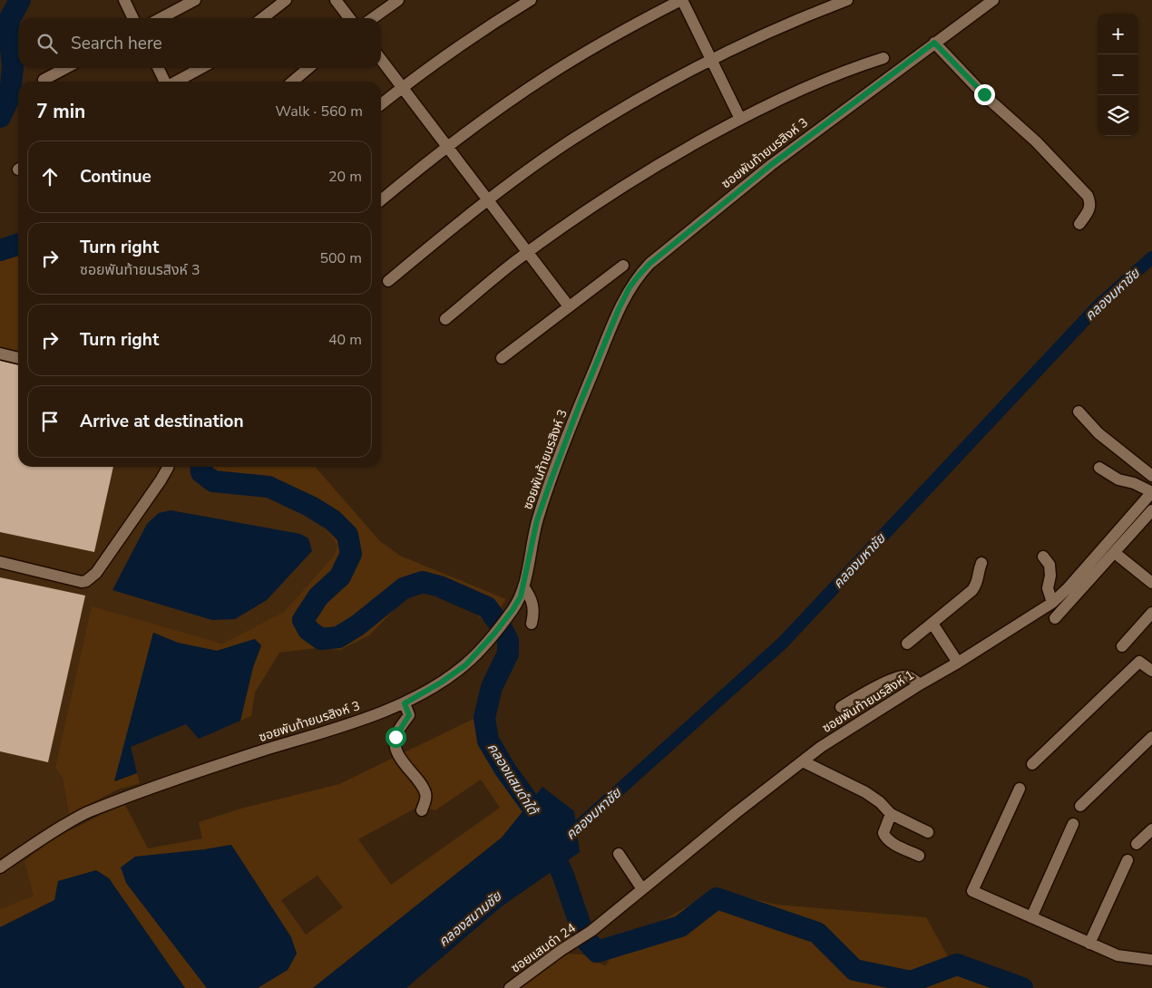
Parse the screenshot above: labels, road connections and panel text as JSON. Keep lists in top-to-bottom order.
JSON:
{
  "streets": {
    "street": ["ซอยพันท้ายนรสิงห์ 3", "ซอยพันท้ายนรสิงห์ 1", "ซอยแสมดำ 24"]
  },
  "crossings": [
    ["ซอยพันท้ายนรสิงห์ 1", "ซอยแสมดำ 24"]
  ],
  "water": ["คลองมหาชัย", "คลองแสมดำใต้", "คลองสนามชัย"],
  "page": {
    "map_buttons": ["+", "−"],
    "search": "Search here",
    "heading": ["7 min", "Walk · 560 m"],
    "list": [
      ["Continue", "20 m"],
      ["Turn right", "ซอยพันท้ายนรสิงห์ 3", "500 m"],
      ["Turn right", "40 m"],
      "Arrive at destination"
    ]
  }
}
